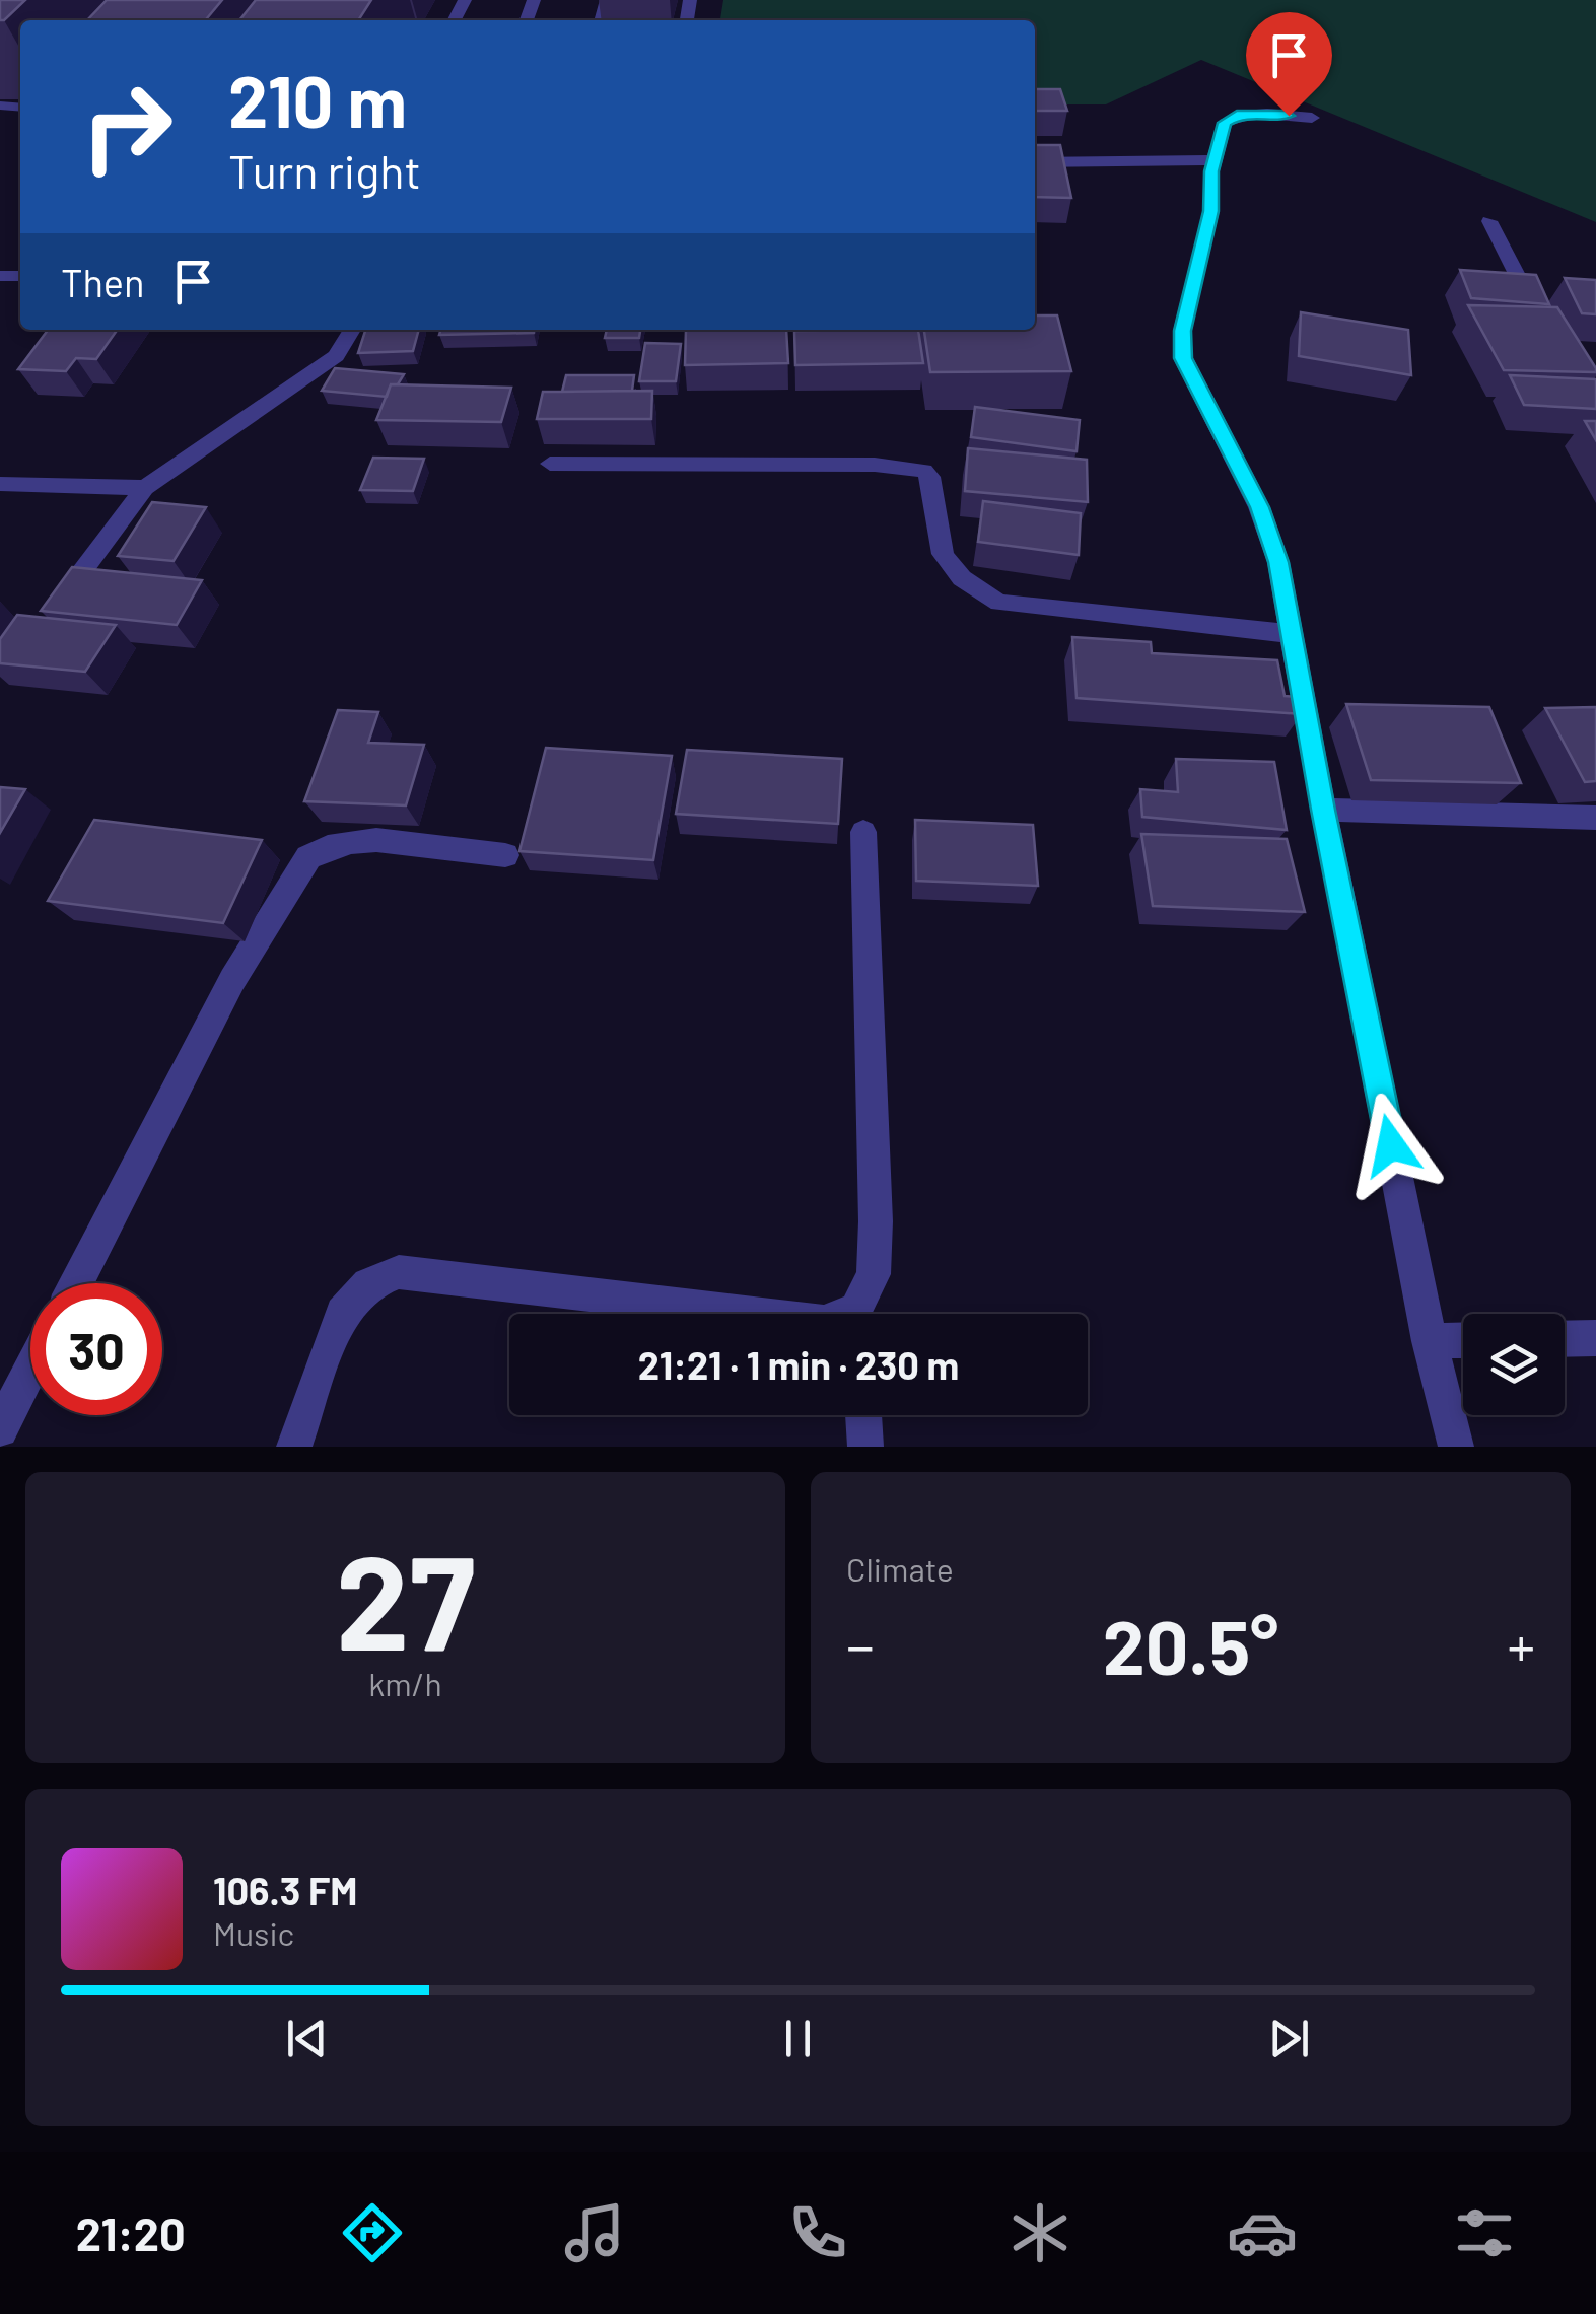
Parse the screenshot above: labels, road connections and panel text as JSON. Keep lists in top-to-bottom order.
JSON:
{
  "page": {
    "turn": ["210 m", "Turn right"],
    "then": "Then",
    "limit": "30",
    "trip": "21:21 · 1 min · 230 m",
    "tile": [
      ["27", "km/h"],
      "Climate"
    ],
    "heat": ["−", "20.5°", "+"],
    "song": ["106.3 FM", "Music"],
    "tabs": "21:20"
  }
}
